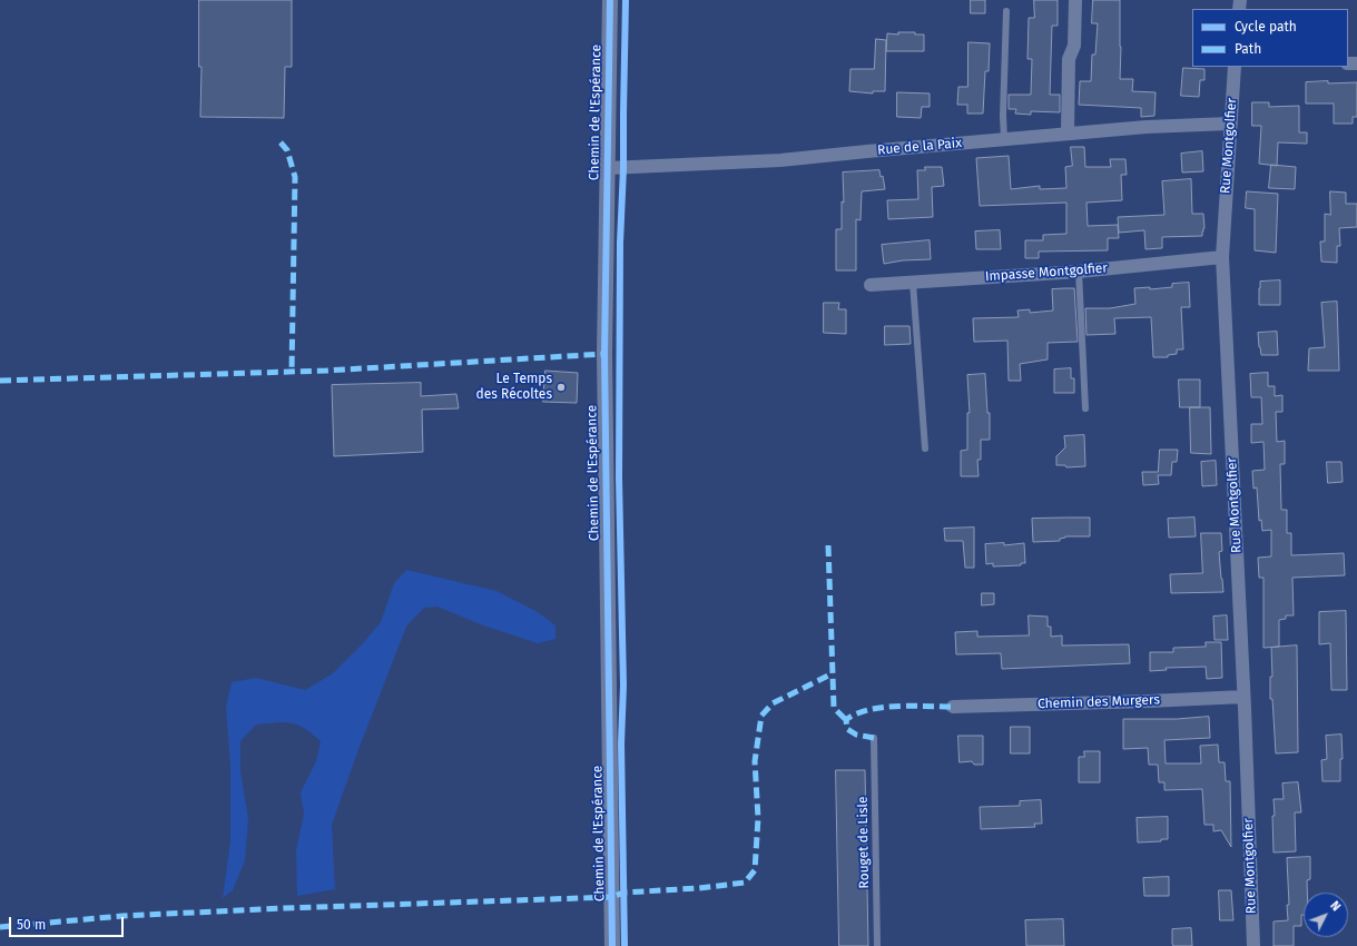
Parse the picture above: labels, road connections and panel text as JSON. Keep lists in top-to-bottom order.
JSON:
{
  "streets": {
    "street": [
      "Chemin de l'Espérance",
      "Rue Montgolfier",
      "Rue de la Paix",
      "Impasse Montgolfier",
      "Chemin des Murgers"
    ],
    "lane": ["Rouget de Lisle"]
  },
  "crossings": [
    ["Chemin de l'Espérance", "Rue de la Paix"],
    ["Rue Montgolfier", "Rue de la Paix"],
    ["Rue Montgolfier", "Impasse Montgolfier"],
    ["Rue Montgolfier", "Chemin des Murgers"]
  ],
  "places": ["Le Temps des Récoltes"],
  "legend": ["Cycle path", "Path"],
  "scale_bar": "50 m",
  "north": "top right"
}
